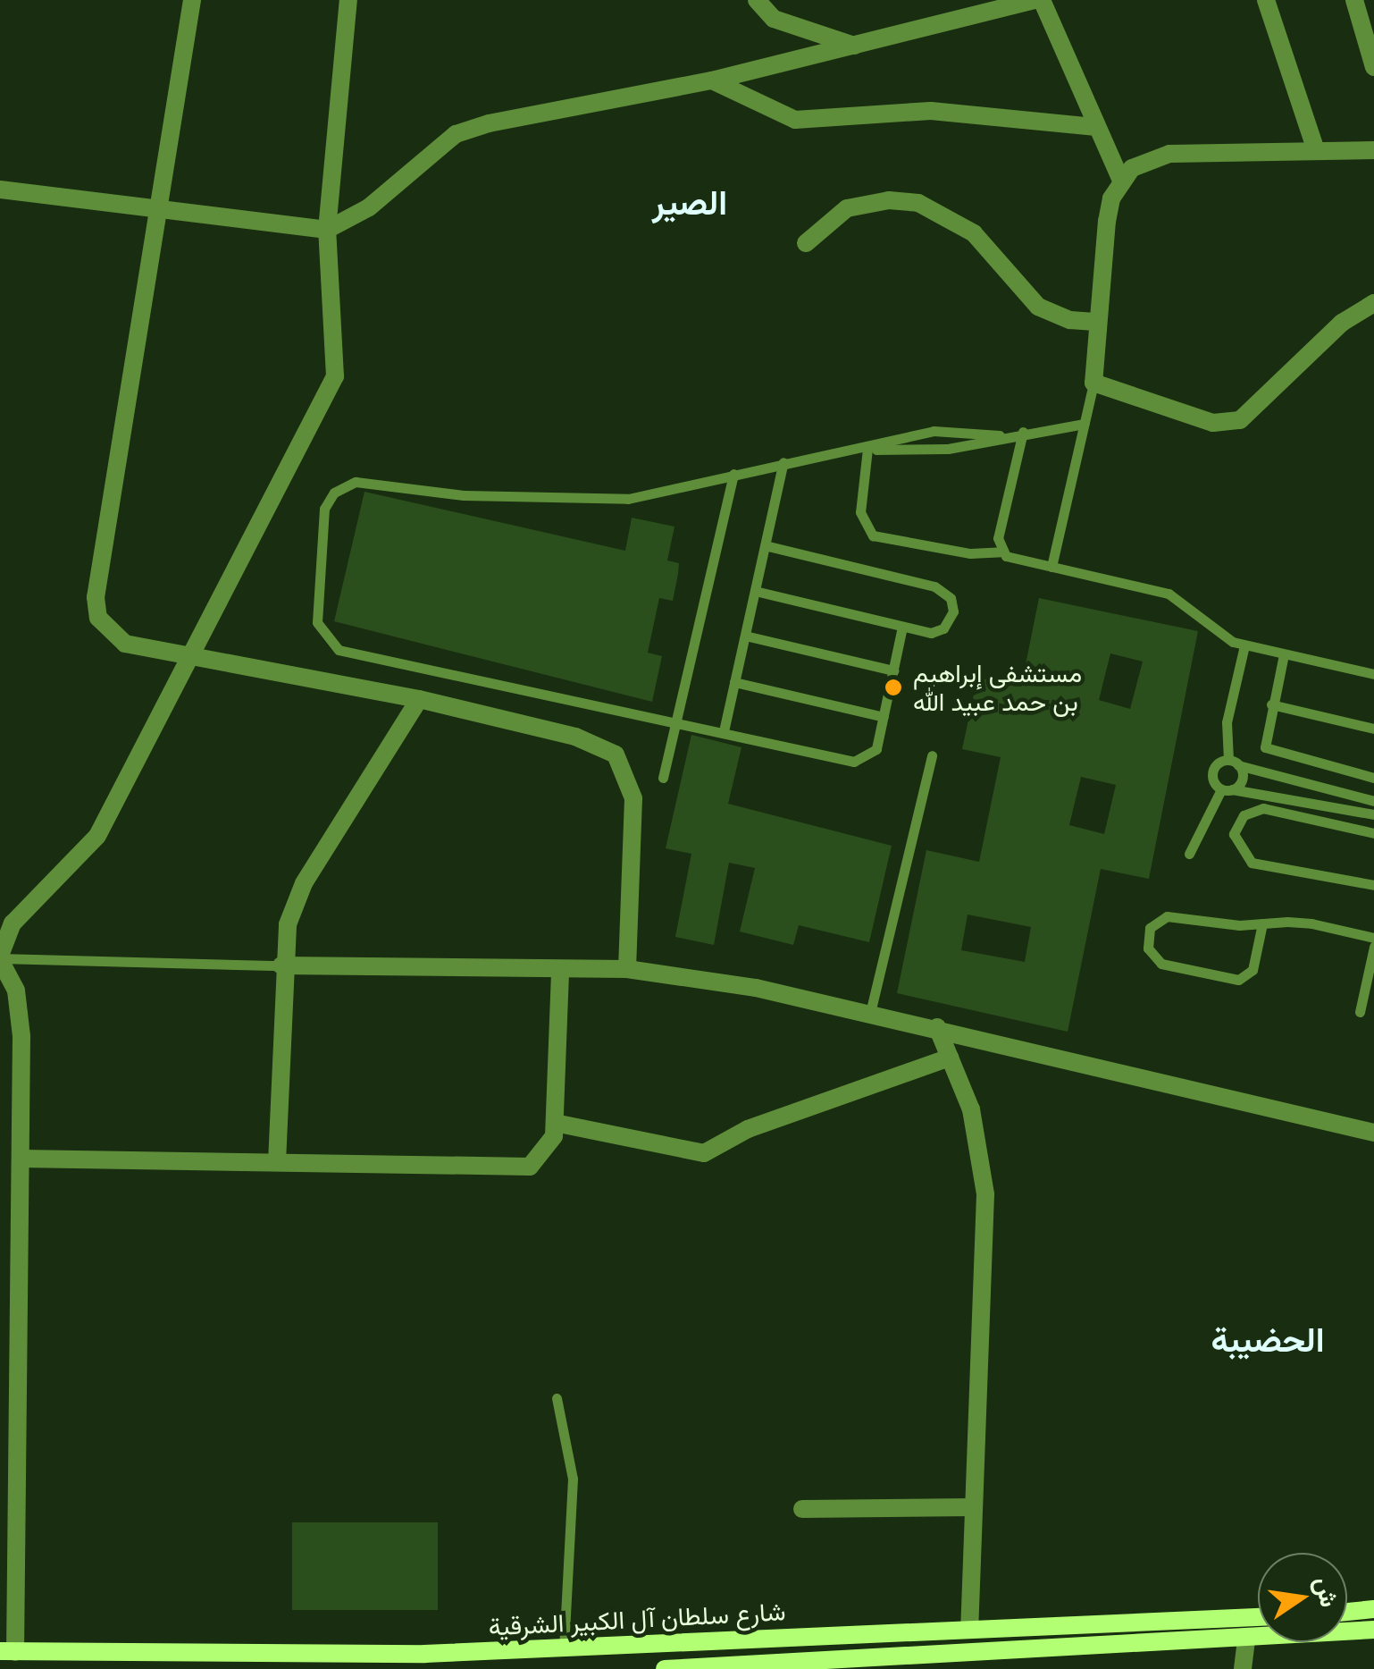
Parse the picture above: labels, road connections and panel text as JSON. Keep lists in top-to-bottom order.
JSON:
{
  "streets": {
    "main road": ["شارع سلطان آل الكبير الشرقية"]
  },
  "districts": ["الصير", "الحضيبة"],
  "places": ["مستشفى إبراهيم بن حمد عبيد الله"],
  "north": "right"
}
